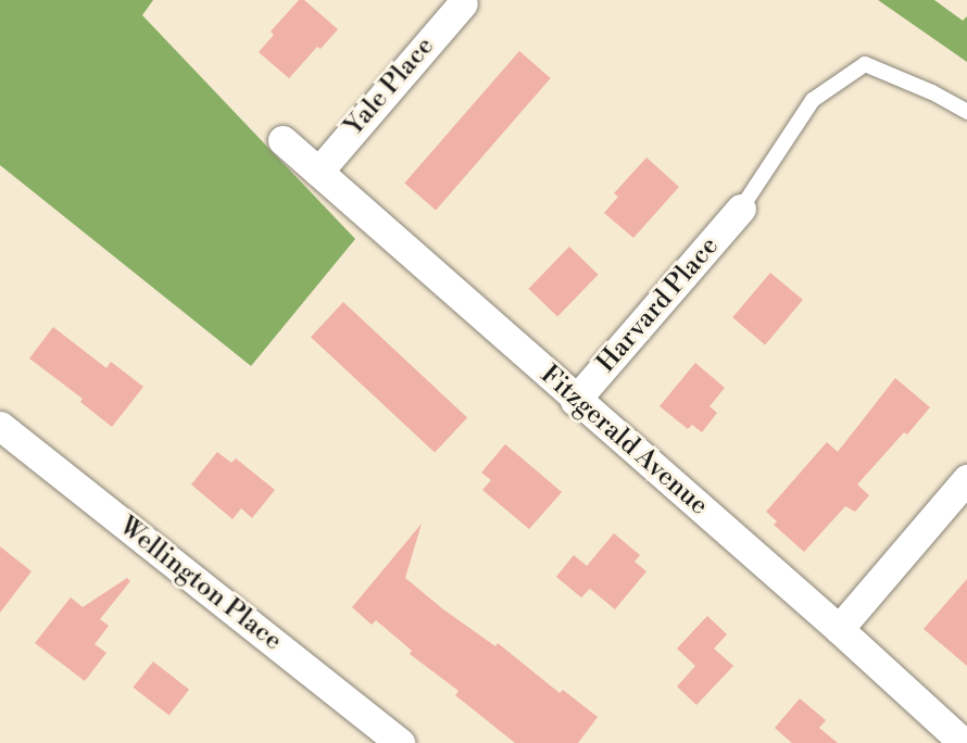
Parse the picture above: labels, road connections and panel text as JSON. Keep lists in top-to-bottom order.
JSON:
{
  "streets": {
    "street": [
      "Yale Place",
      "Harvard Place",
      "Fitzgerald Avenue",
      "Wellington Place"
    ]
  },
  "crossings": [
    ["Yale Place", "Fitzgerald Avenue"],
    ["Harvard Place", "Fitzgerald Avenue"]
  ]
}
